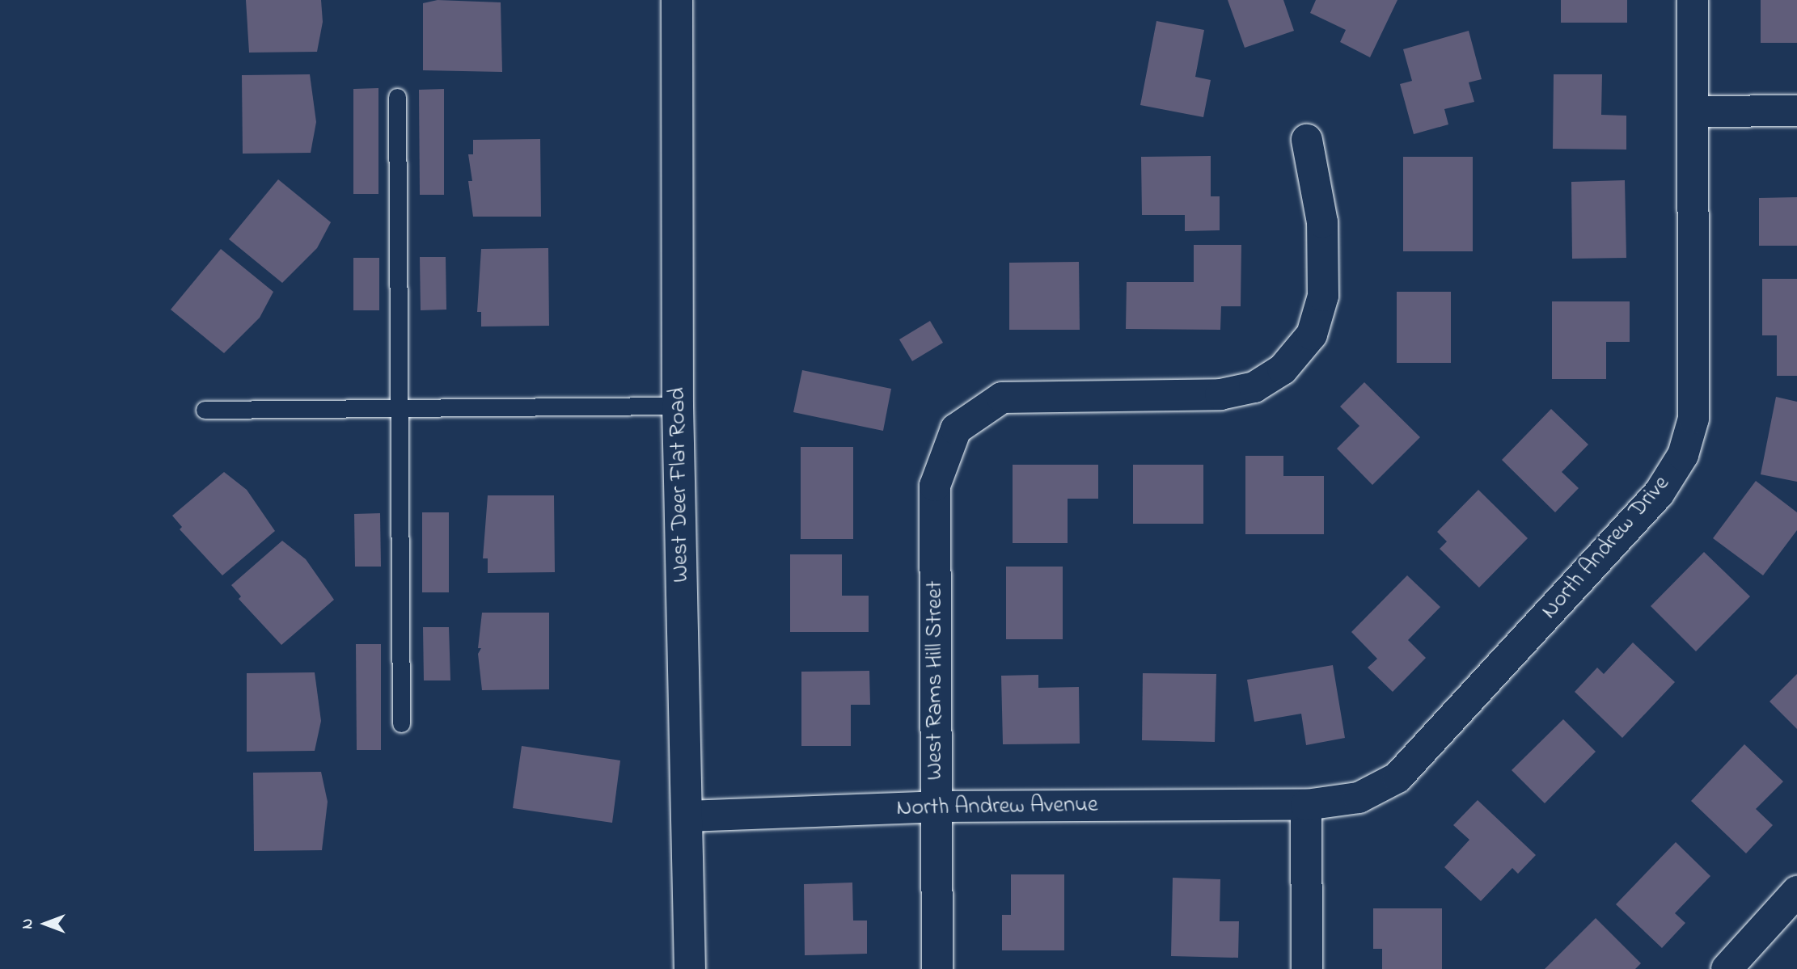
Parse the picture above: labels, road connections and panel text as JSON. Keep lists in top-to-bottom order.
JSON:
{
  "streets": {
    "street": [
      "West Deer Flat Road",
      "North Andrew Drive",
      "West Rams Hill Street",
      "North Andrew Avenue"
    ]
  },
  "crossings": [
    ["West Deer Flat Road", "North Andrew Avenue"],
    ["North Andrew Drive", "North Andrew Avenue"],
    ["West Rams Hill Street", "North Andrew Avenue"]
  ],
  "north": "left"
}
